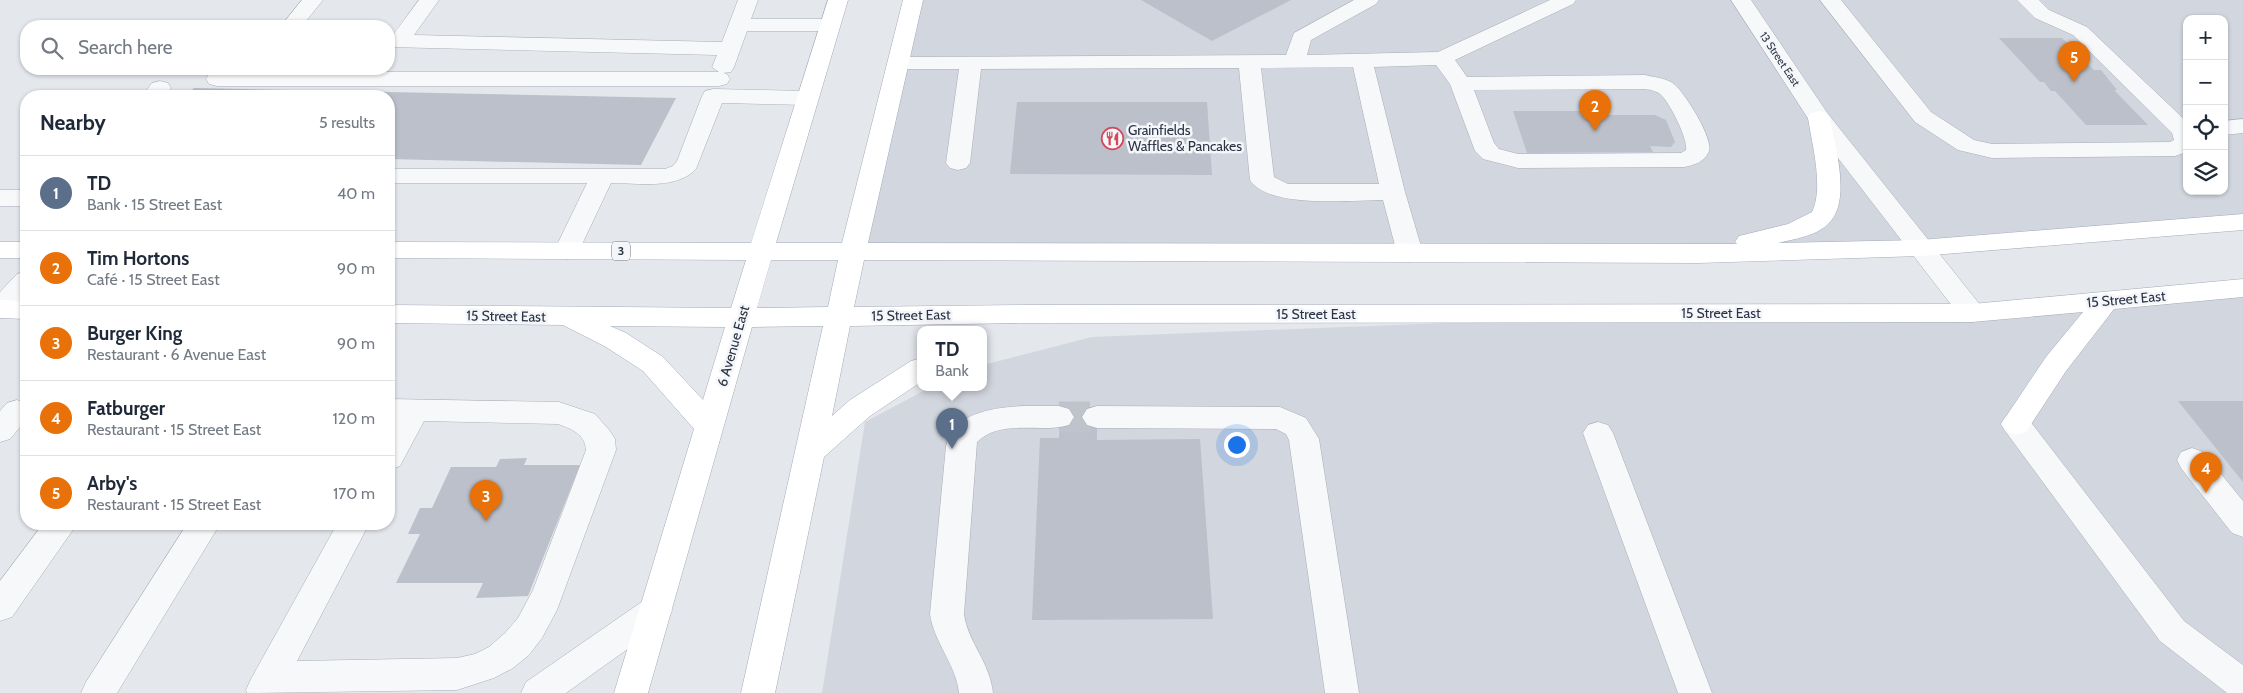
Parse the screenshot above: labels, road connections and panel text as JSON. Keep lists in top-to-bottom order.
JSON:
{
  "streets": {
    "main road": ["3", "15 Street East", "6 Avenue East"],
    "street": ["13 Street East"]
  },
  "crossings": [
    ["13 Street East", "15 Street East"],
    ["3", "6 Avenue East"],
    ["15 Street East", "6 Avenue East"]
  ],
  "places": {
    "restaurant": ["Grainfields Waffles & Pancakes"]
  },
  "page": {
    "map_buttons": ["+", "−"],
    "search": "Search here",
    "pins": [
      "5",
      "2",
      "1",
      "4",
      "3"
    ],
    "heading": ["Nearby", "5 results"],
    "list": [
      {
        "mark": "1",
        "name": "TD",
        "note": "Bank · 15 Street East",
        "value": "40 m"
      },
      {
        "mark": "2",
        "name": "Tim Hortons",
        "note": "Café · 15 Street East",
        "value": "90 m"
      },
      {
        "mark": "3",
        "name": "Burger King",
        "note": "Restaurant · 6 Avenue East",
        "value": "90 m"
      },
      {
        "mark": "4",
        "name": "Fatburger",
        "note": "Restaurant · 15 Street East",
        "value": "120 m"
      },
      {
        "mark": "5",
        "name": "Arby's",
        "note": "Restaurant · 15 Street East",
        "value": "170 m"
      }
    ],
    "popup": ["TD", "Bank"]
  }
}
